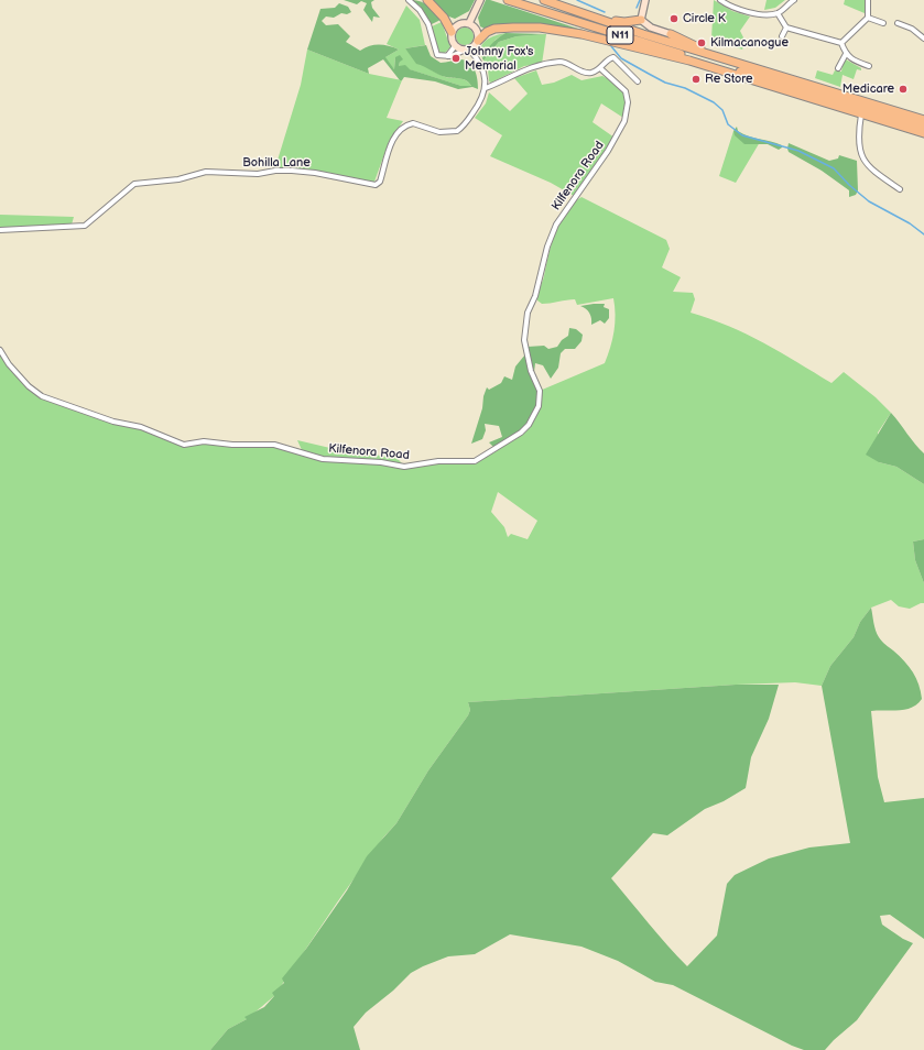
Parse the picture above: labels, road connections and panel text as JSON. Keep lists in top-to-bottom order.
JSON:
{
  "streets": {
    "highway": ["N11"],
    "street": ["Bohilla Lane", "Kilfenora Road"]
  },
  "places": [
    "Circle K",
    "Kilmacanogue",
    "Johnny Fox's Memorial",
    "Re Store",
    "Medicare"
  ]
}
